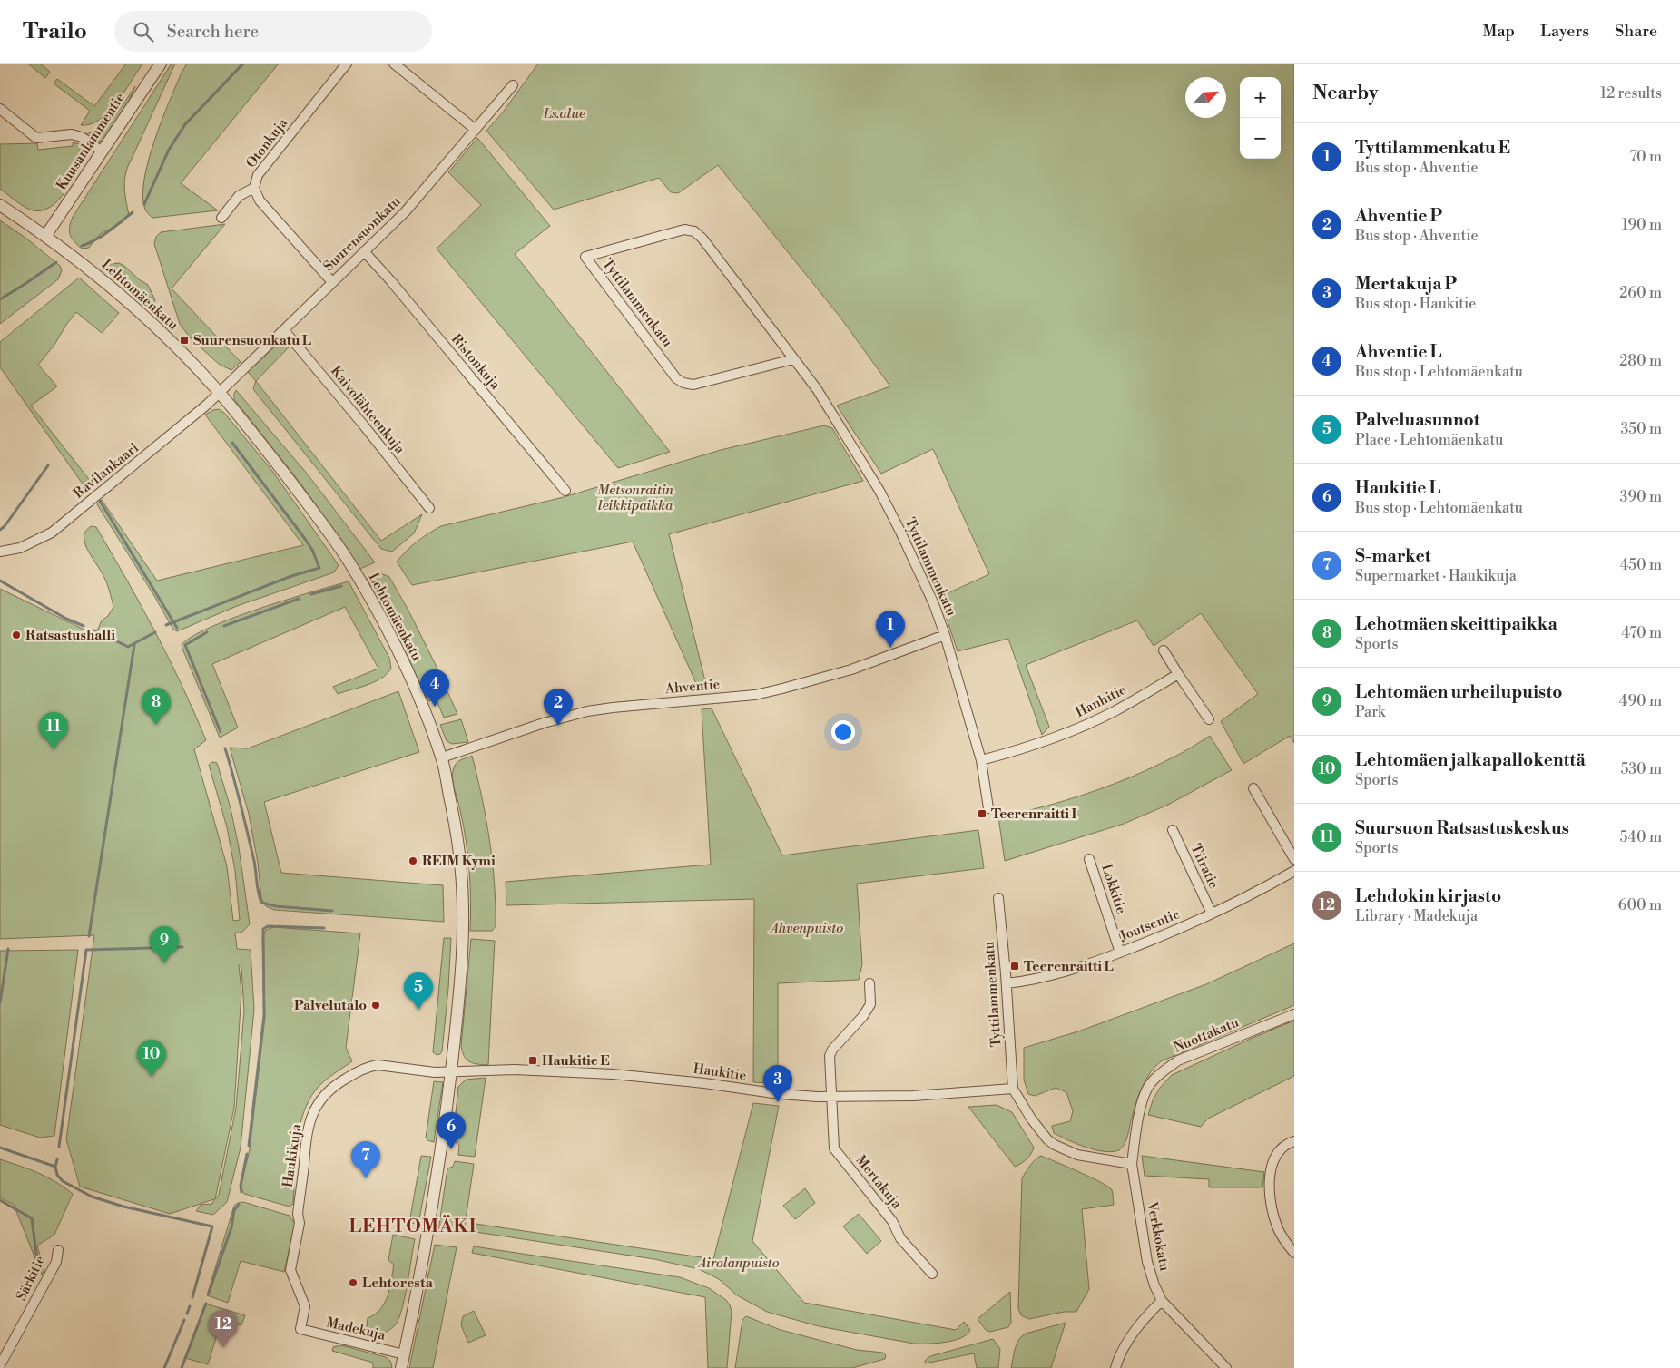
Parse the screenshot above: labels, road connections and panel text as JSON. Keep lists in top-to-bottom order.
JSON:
{
  "streets": {
    "street": [
      "Kuusanlammentie",
      "Otonkuja",
      "Suurensuonkatu",
      "Lehtomäenkatu",
      "Tyttilammenkatu",
      "Ristonkuja",
      "Kaivolähteenkuja",
      "Ravilankaari",
      "Ahventie",
      "Hanhitie",
      "Tiiratie",
      "Lokkitie",
      "Joutsentie",
      "Nuottakatu",
      "Haukitie",
      "Haukikuja",
      "Mertakuja",
      "Verkkokatu",
      "Särkitie",
      "Madekuja"
    ]
  },
  "crossings": [
    ["Kuusanlammentie", "Lehtomäenkatu"],
    ["Otonkuja", "Suurensuonkatu"],
    ["Suurensuonkatu", "Lehtomäenkatu"],
    ["Suurensuonkatu", "Ristonkuja"],
    ["Suurensuonkatu", "Kaivolähteenkuja"],
    ["Suurensuonkatu", "Ravilankaari"],
    ["Lehtomäenkatu", "Ravilankaari"],
    ["Lehtomäenkatu", "Ahventie"],
    ["Lehtomäenkatu", "Haukitie"],
    ["Lehtomäenkatu", "Haukikuja"],
    ["Lehtomäenkatu", "Madekuja"],
    ["Tyttilammenkatu", "Ahventie"],
    ["Tyttilammenkatu", "Hanhitie"],
    ["Tyttilammenkatu", "Joutsentie"],
    ["Tyttilammenkatu", "Haukitie"],
    ["Tiiratie", "Joutsentie"],
    ["Lokkitie", "Joutsentie"],
    ["Nuottakatu", "Verkkokatu"],
    ["Haukitie", "Haukikuja"],
    ["Haukitie", "Mertakuja"],
    ["Haukikuja", "Madekuja"]
  ],
  "districts": ["LEHTOMÄKI"],
  "parks": [
    "Ls.alue",
    "Metsonraitin leikkipaikka",
    "Ahvenpuisto",
    "Airolanpuisto"
  ],
  "places": {
    "transit": [
      "Suurensuonkatu L",
      "Teerenraitti I",
      "Teerenraitti L",
      "Haukitie E"
    ],
    "other": [
      "Ratsastushalli",
      "REIM Kymi",
      "Palvelutalo",
      "Lehtoresta"
    ]
  },
  "north": "top right",
  "page": {
    "header": "Trailo",
    "search": "Search here",
    "nav": ["Map", "Layers", "Share"],
    "heading": ["Nearby", "12 results"],
    "map_buttons": ["+", "−"],
    "list": [
      {
        "mark": "1",
        "name": "Tyttilammenkatu E",
        "note": "Bus stop · Ahventie",
        "value": "70 m"
      },
      {
        "mark": "2",
        "name": "Ahventie P",
        "note": "Bus stop · Ahventie",
        "value": "190 m"
      },
      {
        "mark": "3",
        "name": "Mertakuja P",
        "note": "Bus stop · Haukitie",
        "value": "260 m"
      },
      {
        "mark": "4",
        "name": "Ahventie L",
        "note": "Bus stop · Lehtomäenkatu",
        "value": "280 m"
      },
      {
        "mark": "5",
        "name": "Palveluasunnot",
        "note": "Place · Lehtomäenkatu",
        "value": "350 m"
      },
      {
        "mark": "6",
        "name": "Haukitie L",
        "note": "Bus stop · Lehtomäenkatu",
        "value": "390 m"
      },
      {
        "mark": "7",
        "name": "S-market",
        "note": "Supermarket · Haukikuja",
        "value": "450 m"
      },
      {
        "mark": "8",
        "name": "Lehotmäen skeittipaikka",
        "note": "Sports",
        "value": "470 m"
      },
      {
        "mark": "9",
        "name": "Lehtomäen urheilupuisto",
        "note": "Park",
        "value": "490 m"
      },
      {
        "mark": "10",
        "name": "Lehtomäen jalkapallokenttä",
        "note": "Sports",
        "value": "530 m"
      },
      {
        "mark": "11",
        "name": "Suursuon Ratsastuskeskus",
        "note": "Sports",
        "value": "540 m"
      },
      {
        "mark": "12",
        "name": "Lehdokin kirjasto",
        "note": "Library · Madekuja",
        "value": "600 m"
      }
    ],
    "pins": [
      "1",
      "4",
      "8",
      "2",
      "11",
      "9",
      "5",
      "10",
      "3",
      "6",
      "7",
      "12"
    ]
  }
}
